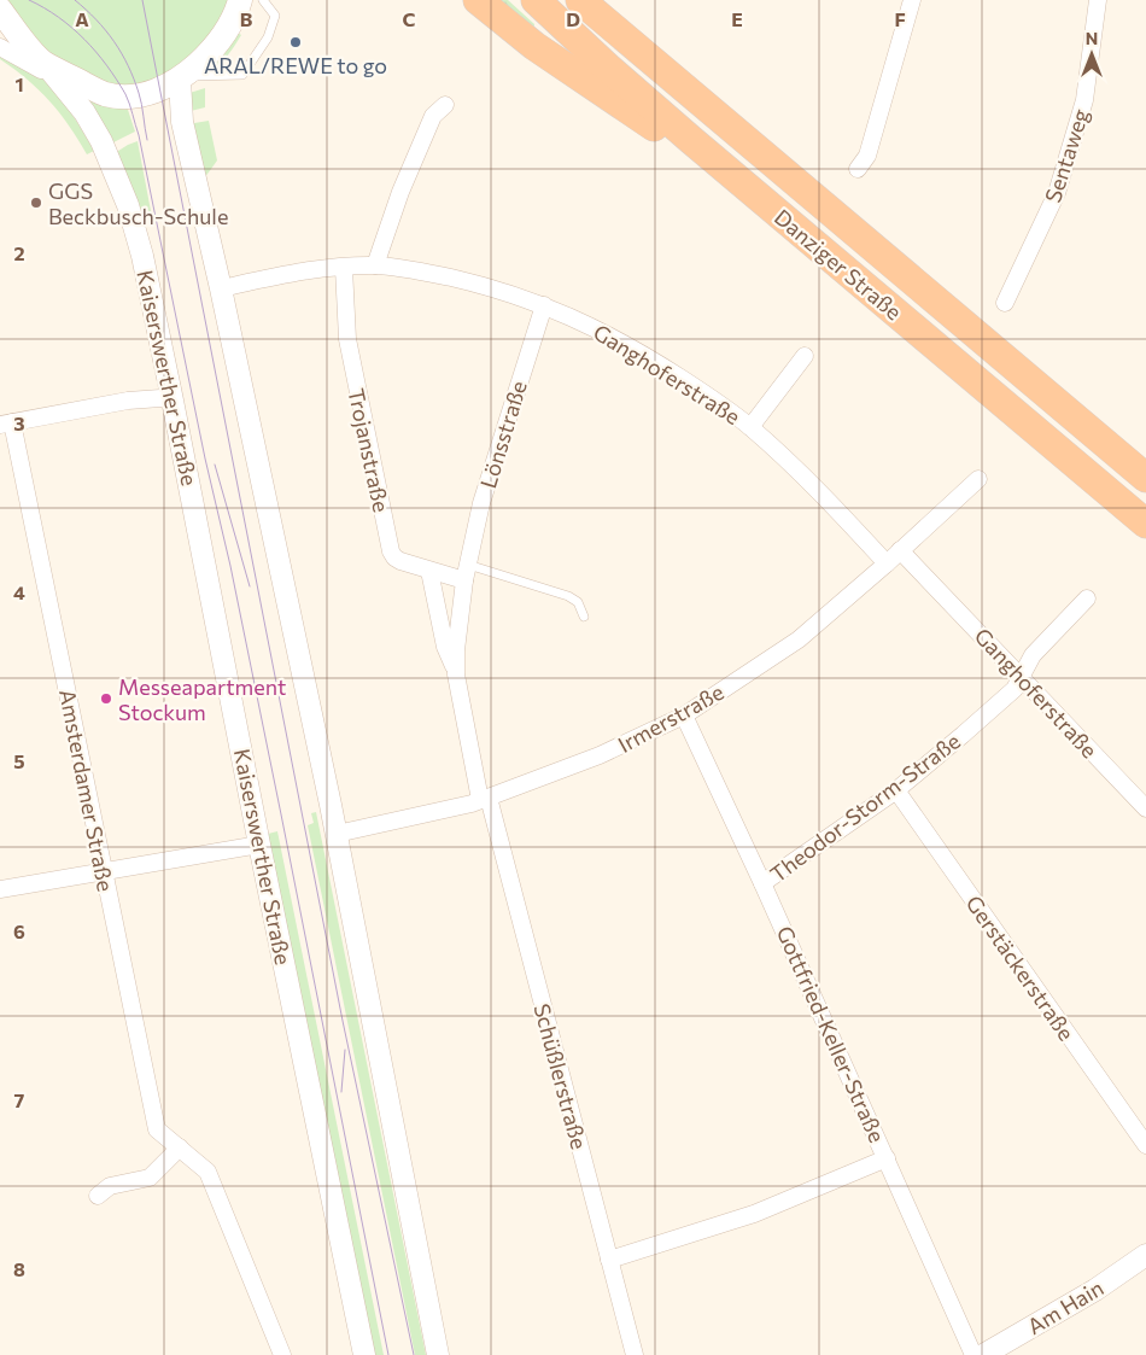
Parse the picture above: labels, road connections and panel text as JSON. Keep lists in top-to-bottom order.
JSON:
{
  "streets": {
    "highway": ["Danziger Straße"],
    "street": [
      "Sentaweg",
      "Ganghoferstraße",
      "Kaiserswerther Straße",
      "Lönsstraße",
      "Trojanstraße",
      "Irmerstraße",
      "Amsterdamer Straße",
      "Theodor-Storm-Straße",
      "Gerstäckerstraße",
      "Gottfried-Keller-Straße",
      "Schüßlerstraße",
      "Am Hain"
    ]
  },
  "crossings": [
    ["Ganghoferstraße", "Lönsstraße"],
    ["Ganghoferstraße", "Trojanstraße"],
    ["Ganghoferstraße", "Irmerstraße"],
    ["Ganghoferstraße", "Theodor-Storm-Straße"],
    ["Lönsstraße", "Trojanstraße"],
    ["Lönsstraße", "Irmerstraße"],
    ["Lönsstraße", "Schüßlerstraße"],
    ["Irmerstraße", "Gottfried-Keller-Straße"],
    ["Irmerstraße", "Schüßlerstraße"],
    ["Theodor-Storm-Straße", "Gerstäckerstraße"],
    ["Theodor-Storm-Straße", "Gottfried-Keller-Straße"]
  ],
  "places": ["ARAL/REWE to go", "GGS Beckbusch-Schule", "Messeapartment Stockum"],
  "north": "top",
  "grid": {
    "columns": [
      "A",
      "B",
      "C",
      "D",
      "E",
      "F"
    ],
    "rows": [
      "1",
      "2",
      "3",
      "4",
      "5",
      "6",
      "7",
      "8"
    ]
  }
}
